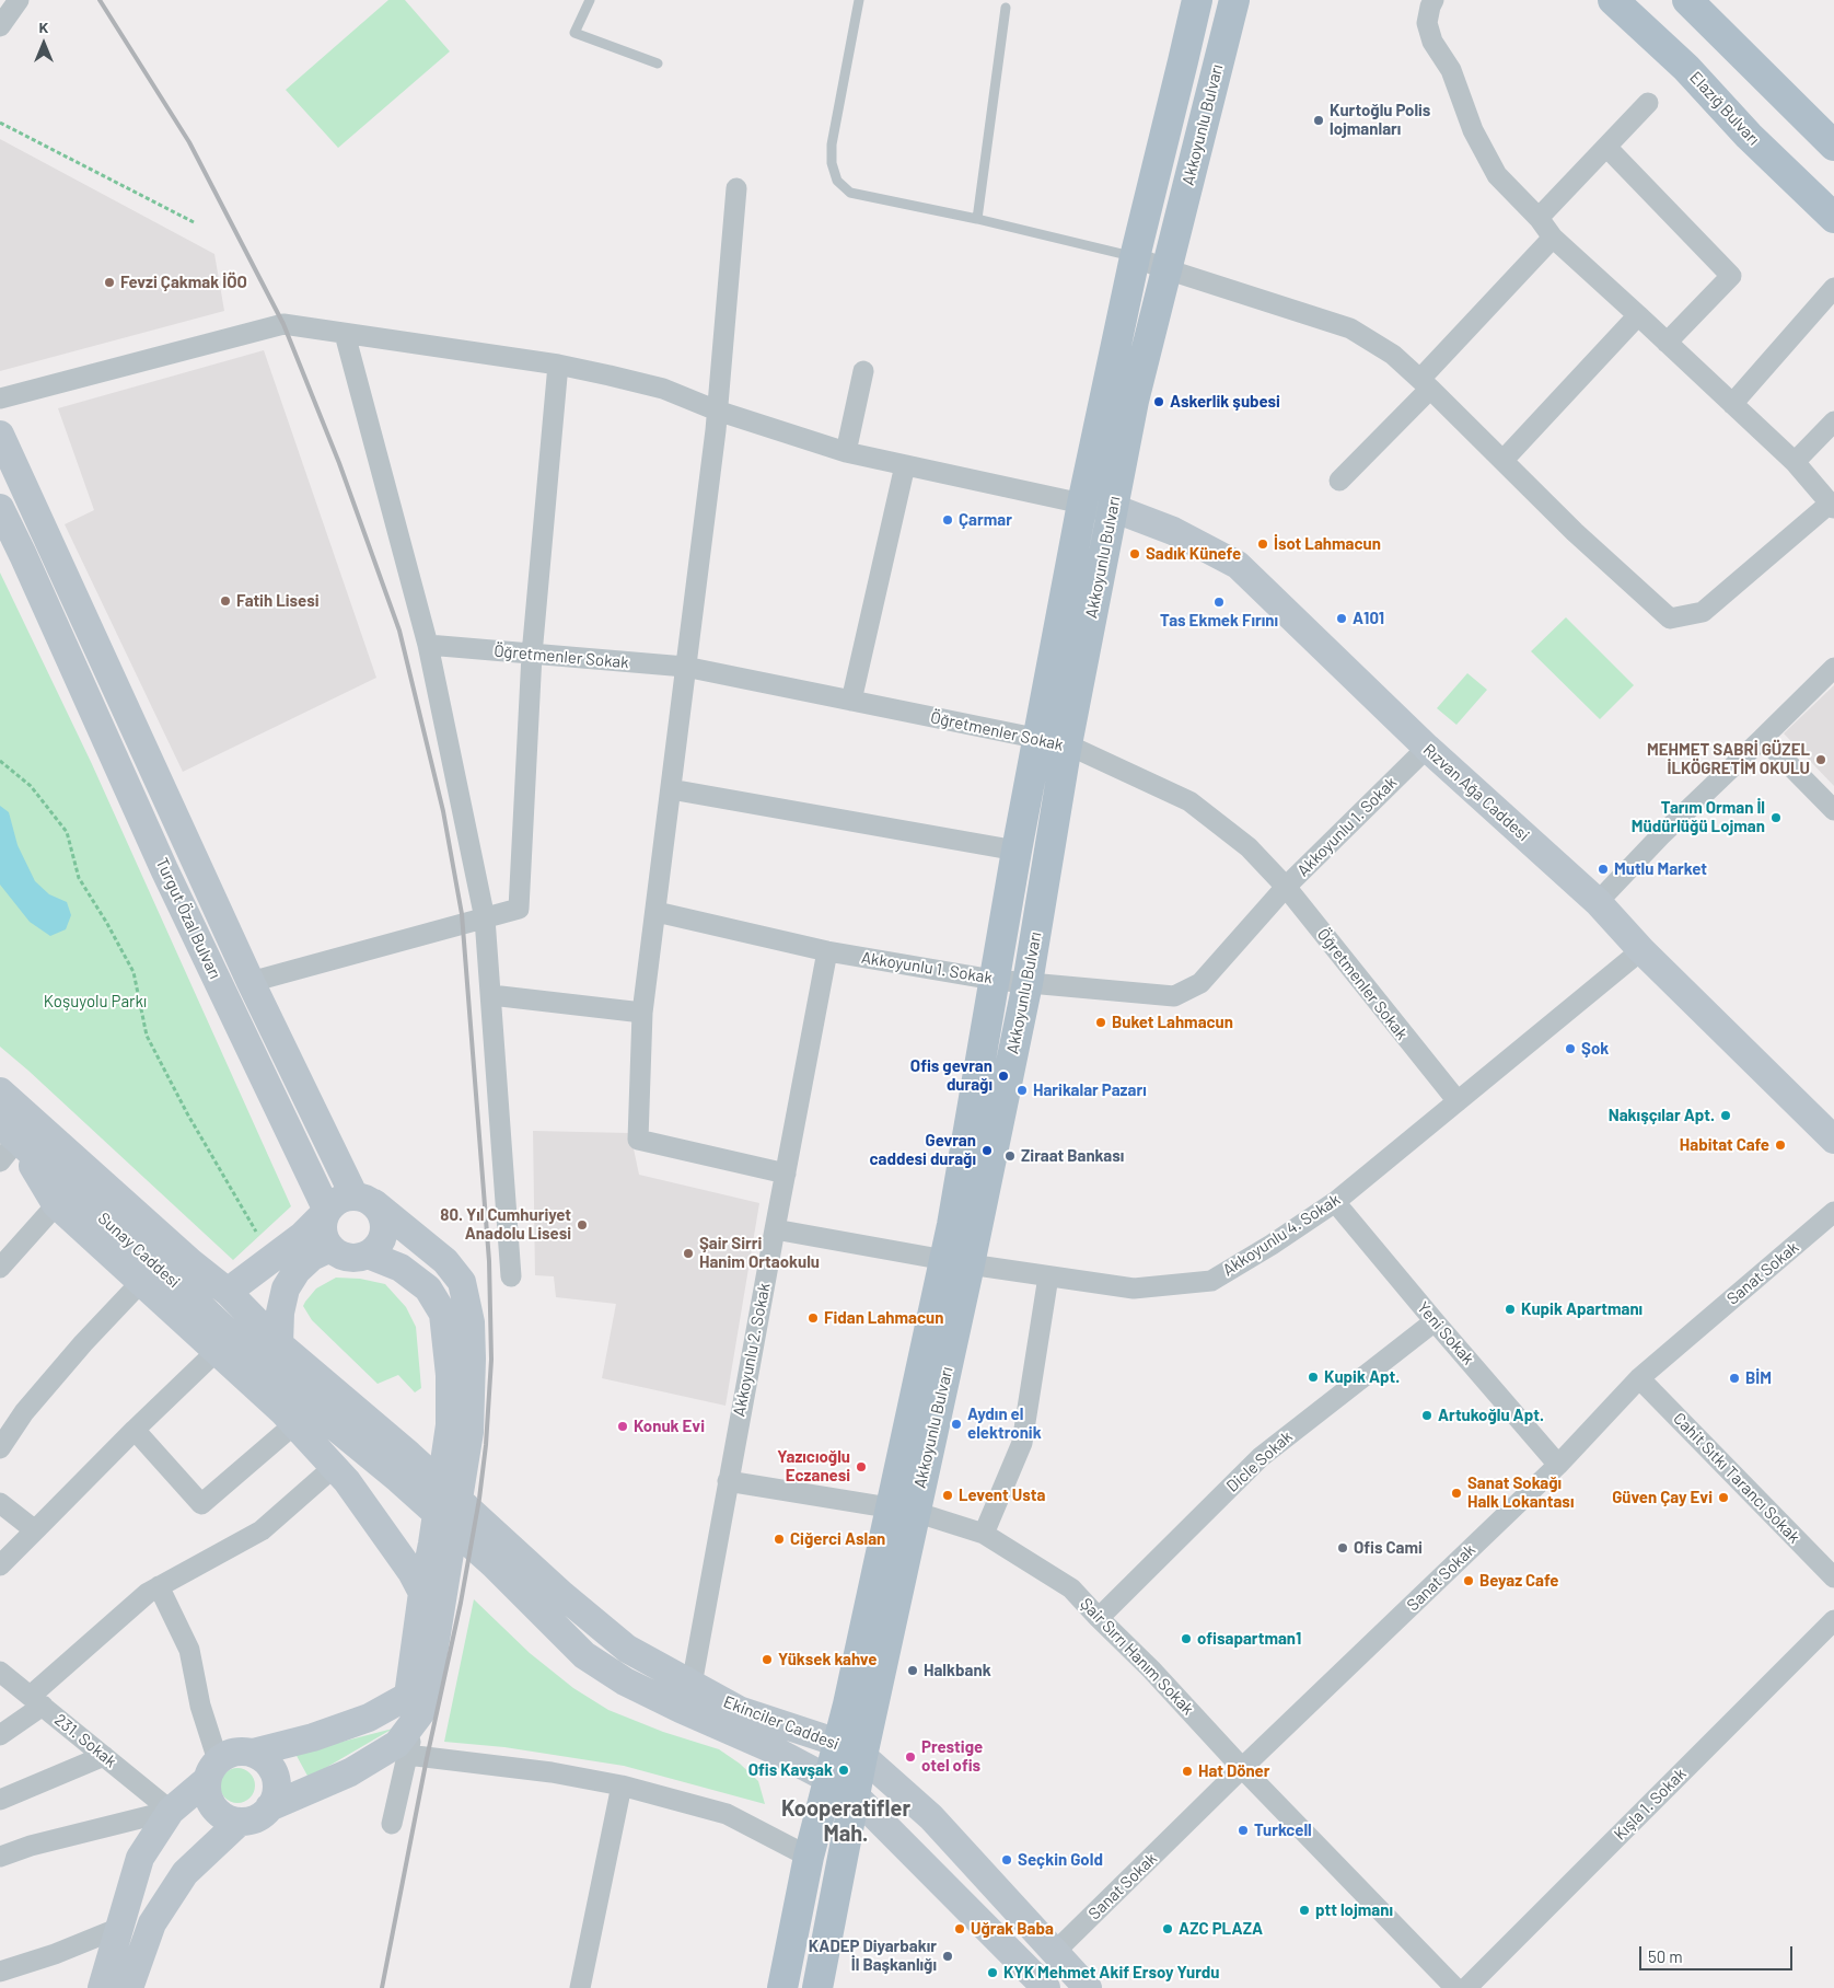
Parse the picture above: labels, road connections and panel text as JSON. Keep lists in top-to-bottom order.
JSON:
{
  "streets": {
    "main road": [
      "Elazığ Bulvarı",
      "Akkoyunlu Bulvarı",
      "Rızvan Ağa Caddesi",
      "Turgut Özal Bulvarı",
      "Sunay Caddesi",
      "Ekinciler Caddesi"
    ],
    "street": [
      "Öğretmenler Sokak",
      "Akkoyunlu 1. Sokak",
      "Akkoyunlu 4. Sokak",
      "Sanat Sokak",
      "Yeni Sokak",
      "Akkoyunlu 2. Sokak",
      "Dicle Sokak",
      "Cahit Sıtkı Tarancı Sokak",
      "Şair Sırrı Hanım Sokak",
      "231. Sokak",
      "Kışla 1. Sokak"
    ]
  },
  "crossings": [
    ["Akkoyunlu Bulvarı", "Öğretmenler Sokak"],
    ["Akkoyunlu Bulvarı", "Rızvan Ağa Caddesi"],
    ["Akkoyunlu Bulvarı", "Akkoyunlu 1. Sokak"],
    ["Akkoyunlu Bulvarı", "Akkoyunlu 4. Sokak"],
    ["Akkoyunlu Bulvarı", "Şair Sırrı Hanım Sokak"],
    ["Akkoyunlu Bulvarı", "Ekinciler Caddesi"],
    ["Öğretmenler Sokak", "Akkoyunlu 1. Sokak"],
    ["Öğretmenler Sokak", "Akkoyunlu 4. Sokak"],
    ["Rızvan Ağa Caddesi", "Akkoyunlu 1. Sokak"],
    ["Rızvan Ağa Caddesi", "Akkoyunlu 4. Sokak"],
    ["Akkoyunlu 1. Sokak", "Akkoyunlu 2. Sokak"],
    ["Akkoyunlu 4. Sokak", "Yeni Sokak"],
    ["Akkoyunlu 4. Sokak", "Akkoyunlu 2. Sokak"],
    ["Sunay Caddesi", "Ekinciler Caddesi"],
    ["Sanat Sokak", "Yeni Sokak"],
    ["Sanat Sokak", "Cahit Sıtkı Tarancı Sokak"],
    ["Sanat Sokak", "Şair Sırrı Hanım Sokak"],
    ["Sanat Sokak", "Ekinciler Caddesi"],
    ["Yeni Sokak", "Dicle Sokak"],
    ["Akkoyunlu 2. Sokak", "Şair Sırrı Hanım Sokak"],
    ["Akkoyunlu 2. Sokak", "Ekinciler Caddesi"],
    ["Dicle Sokak", "Şair Sırrı Hanım Sokak"]
  ],
  "districts": ["Kooperatifler Mah."],
  "parks": ["Koşuyolu Parkı"],
  "places": [
    "Kurtoğlu Polis lojmanları",
    "Fevzi Çakmak İÖO",
    "Askerlik şubesi",
    "Çarmar",
    "İsot Lahmacun",
    "Sadık Künefe",
    "Fatih Lisesi",
    "Tas Ekmek Fırını",
    "A101",
    "MEHMET SABRİ GÜZEL İLKÖGRETİM OKULU",
    "Tarım Orman İl Müdürlüğü Lojman",
    "Mutlu Market",
    "Buket Lahmacun",
    "Şok",
    "Ofis gevran durağı",
    "Harikalar Pazarı",
    "Nakışçılar Apt.",
    "Habitat Cafe",
    "Gevran caddesi durağı",
    "Ziraat Bankası",
    "80. Yıl Cumhuriyet Anadolu Lisesi",
    "Şair Sirri Hanim Ortaokulu",
    "Kupik Apartmanı",
    "Fidan Lahmacun",
    "Kupik Apt.",
    "BİM",
    "Artukoğlu Apt.",
    "Aydın el elektronik",
    "Konuk Evi",
    "Yazıcıoğlu Eczanesi",
    "Sanat Sokağı Halk Lokantası",
    "Levent Usta",
    "Güven Çay Evi",
    "Ciğerci Aslan",
    "Ofis Cami",
    "Beyaz Cafe",
    "ofisapartman1",
    "Yüksek kahve",
    "Halkbank",
    "Prestige otel ofis",
    "Ofis Kavşak",
    "Hat Döner",
    "Turkcell",
    "Seçkin Gold",
    "ptt lojmanı",
    "Uğrak Baba",
    "AZC PLAZA",
    "KADEP Diyarbakır İl Başkanlığı",
    "KYK Mehmet Akif Ersoy Yurdu"
  ],
  "scale_bar": "50 m",
  "north": "top"
}
